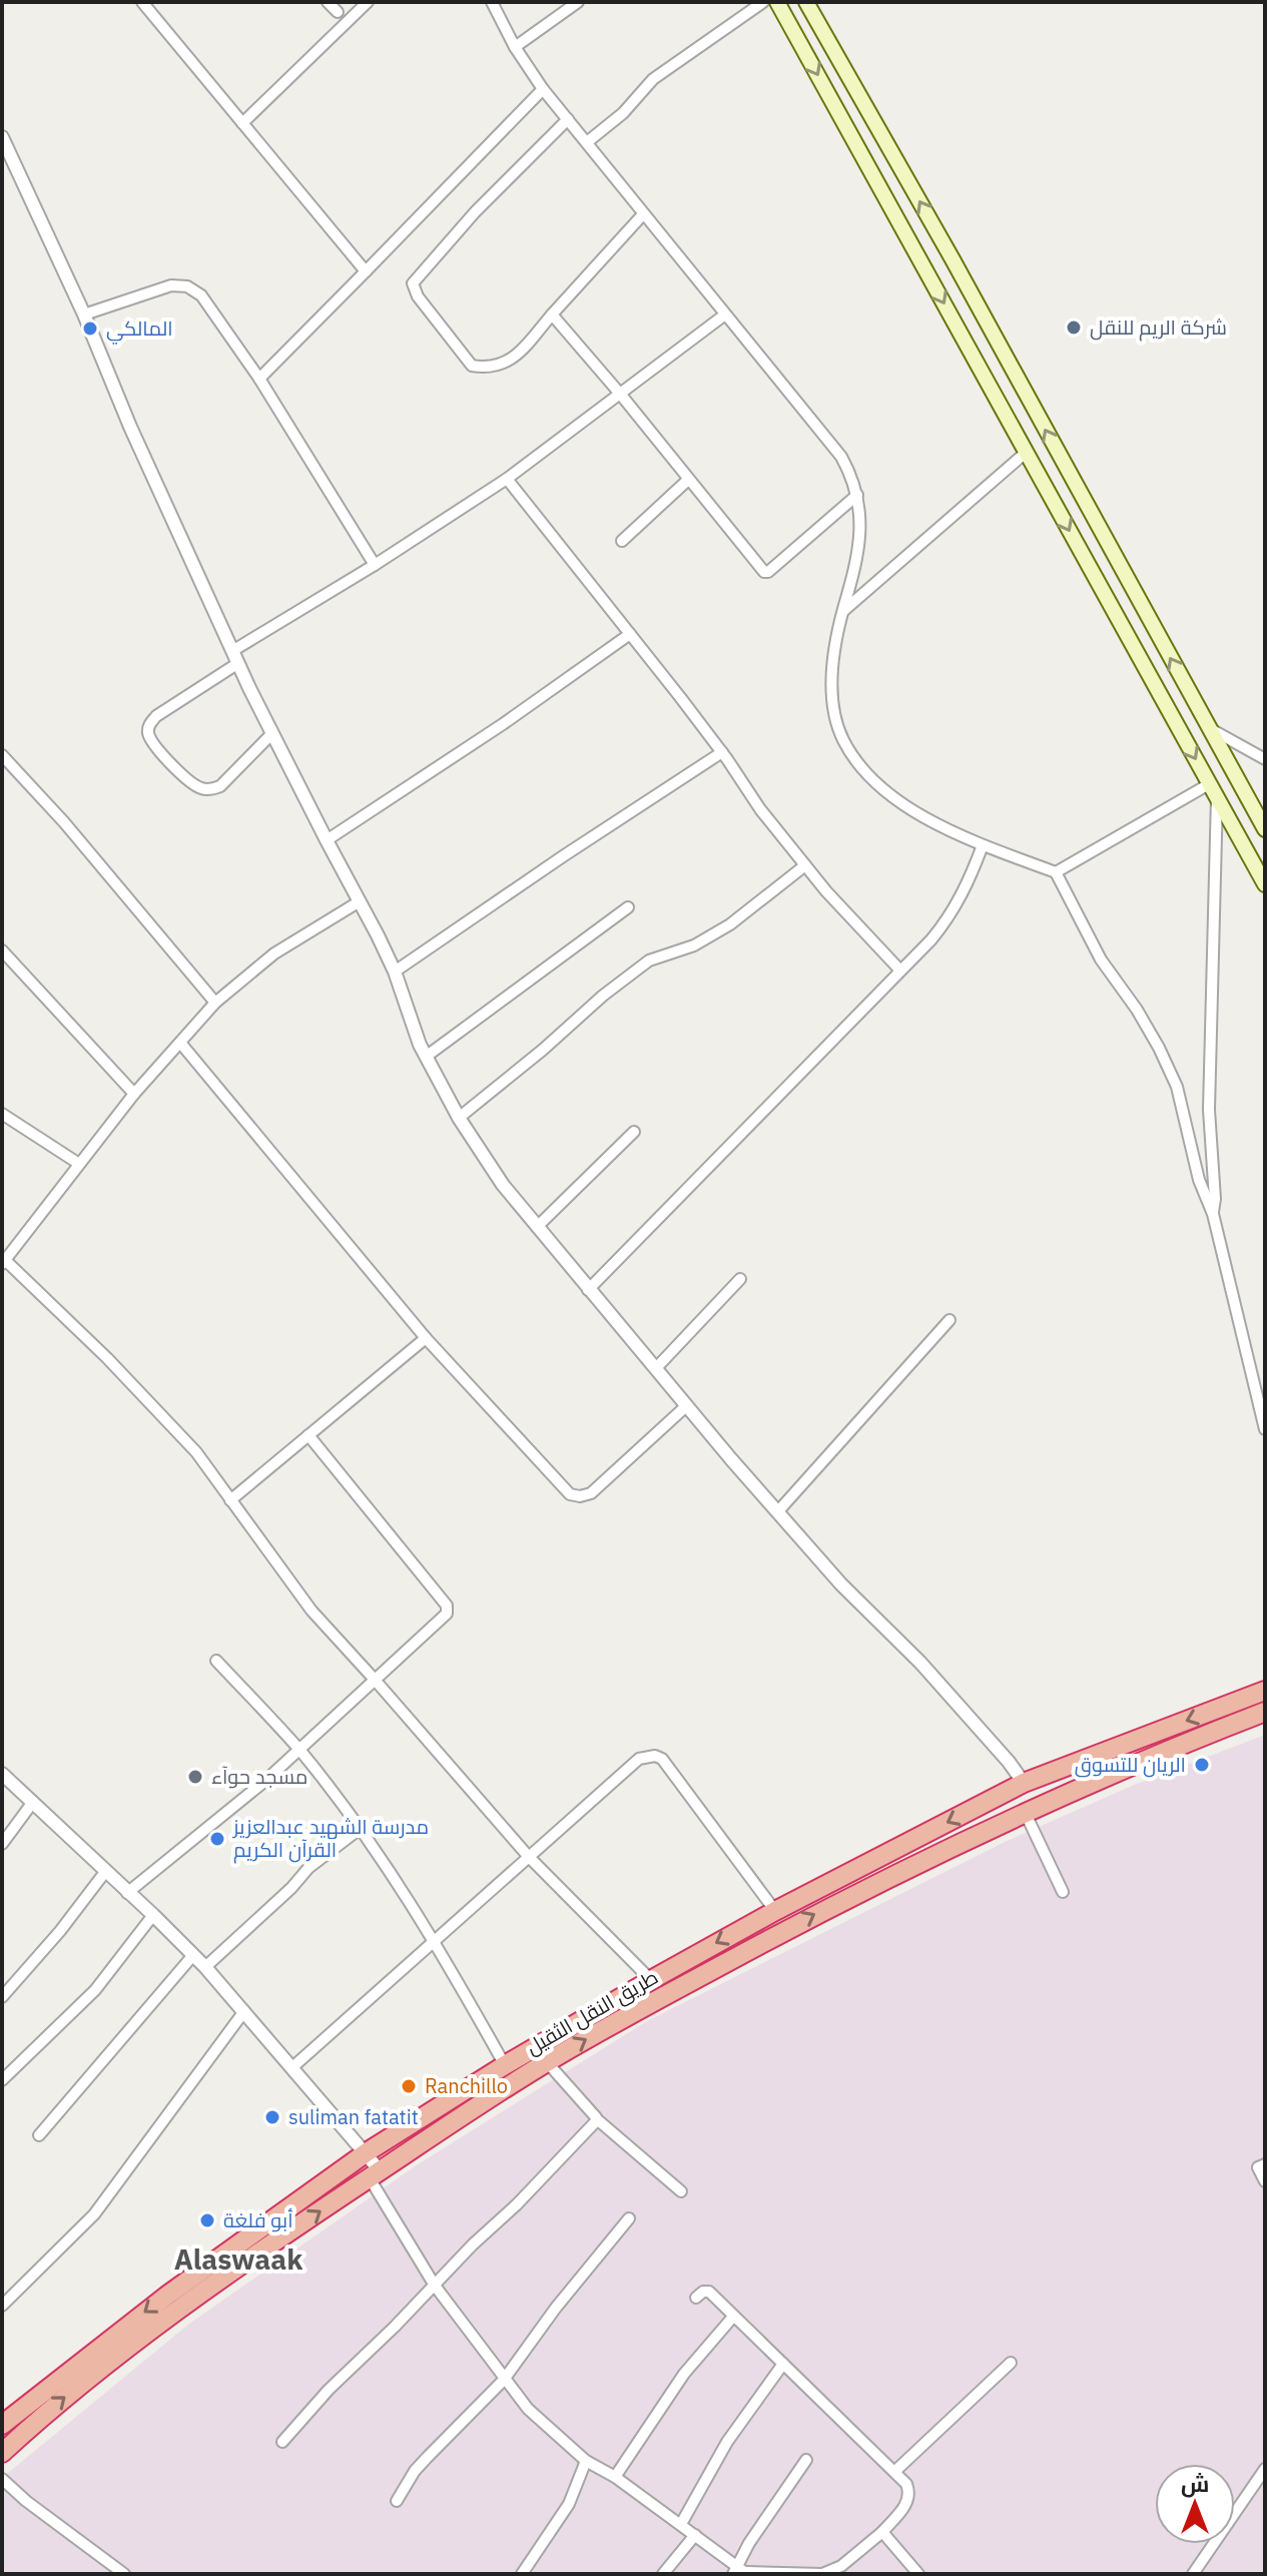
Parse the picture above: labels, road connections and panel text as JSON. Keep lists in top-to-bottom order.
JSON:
{
  "streets": {
    "highway": ["طريق النقل الثقيل"]
  },
  "districts": ["Alaswaak"],
  "places": [
    "شركة الريم للنقل",
    "المالكي",
    "الريان للتسوق",
    "مسجد حوآء",
    "مدرسة الشهيد عبدالعزيز القرآن الكريم",
    "Ranchillo",
    "suliman fatatit",
    "أبو فلغة"
  ],
  "north": "top"
}
